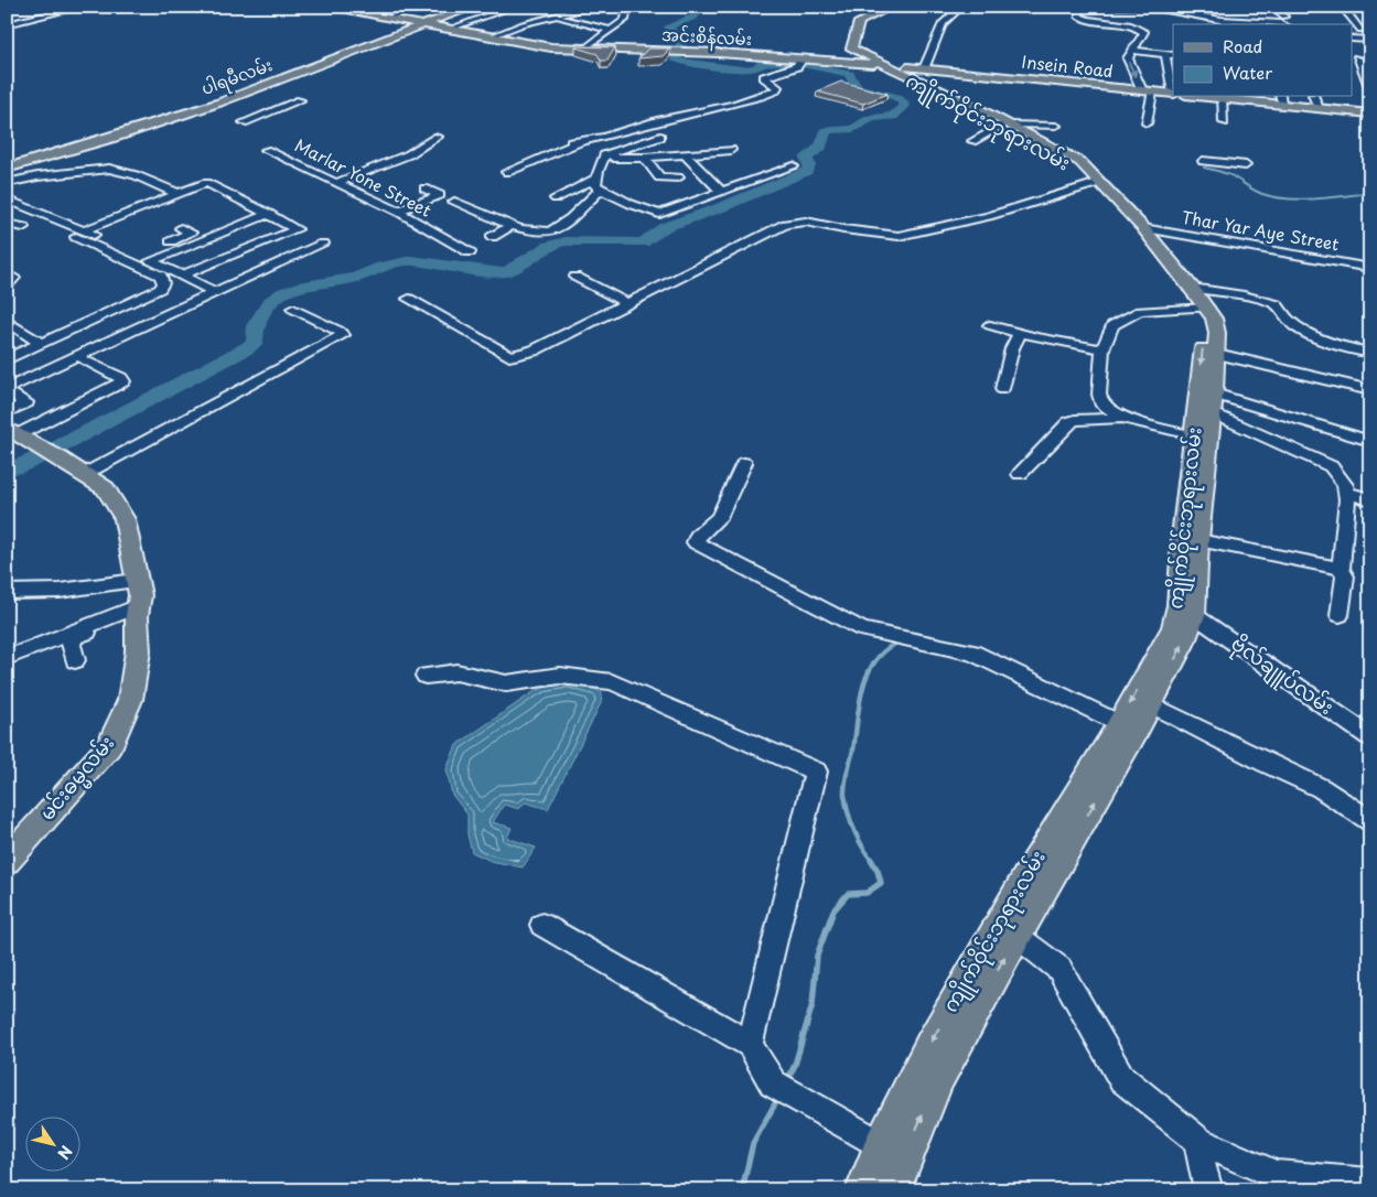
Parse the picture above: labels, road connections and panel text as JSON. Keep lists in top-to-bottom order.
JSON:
{
  "streets": {
    "main road": [
      "အင်းစိန်လမ်း",
      "Insein Road",
      "ပါရမီလမ်း",
      "ကျိုက်ဝိုင်းဘုရားလမ်း",
      "မင်းဓမ္မလမ်း"
    ],
    "street": ["Marlar Yone Street", "Thar Yar Aye Street", "ဗိုလ်ချူပ်လမ်း"]
  },
  "crossings": [
    ["အင်းစိန်လမ်း", "Insein Road"],
    ["အင်းစိန်လမ်း", "ပါရမီလမ်း"],
    ["အင်းစိန်လမ်း", "ကျိုက်ဝိုင်းဘုရားလမ်း"],
    ["ကျိုက်ဝိုင်းဘုရားလမ်း", "Thar Yar Aye Street"],
    ["ကျိုက်ဝိုင်းဘုရားလမ်း", "ဗိုလ်ချူပ်လမ်း"]
  ],
  "legend": ["Road", "Water"],
  "north": "bottom right"
}
